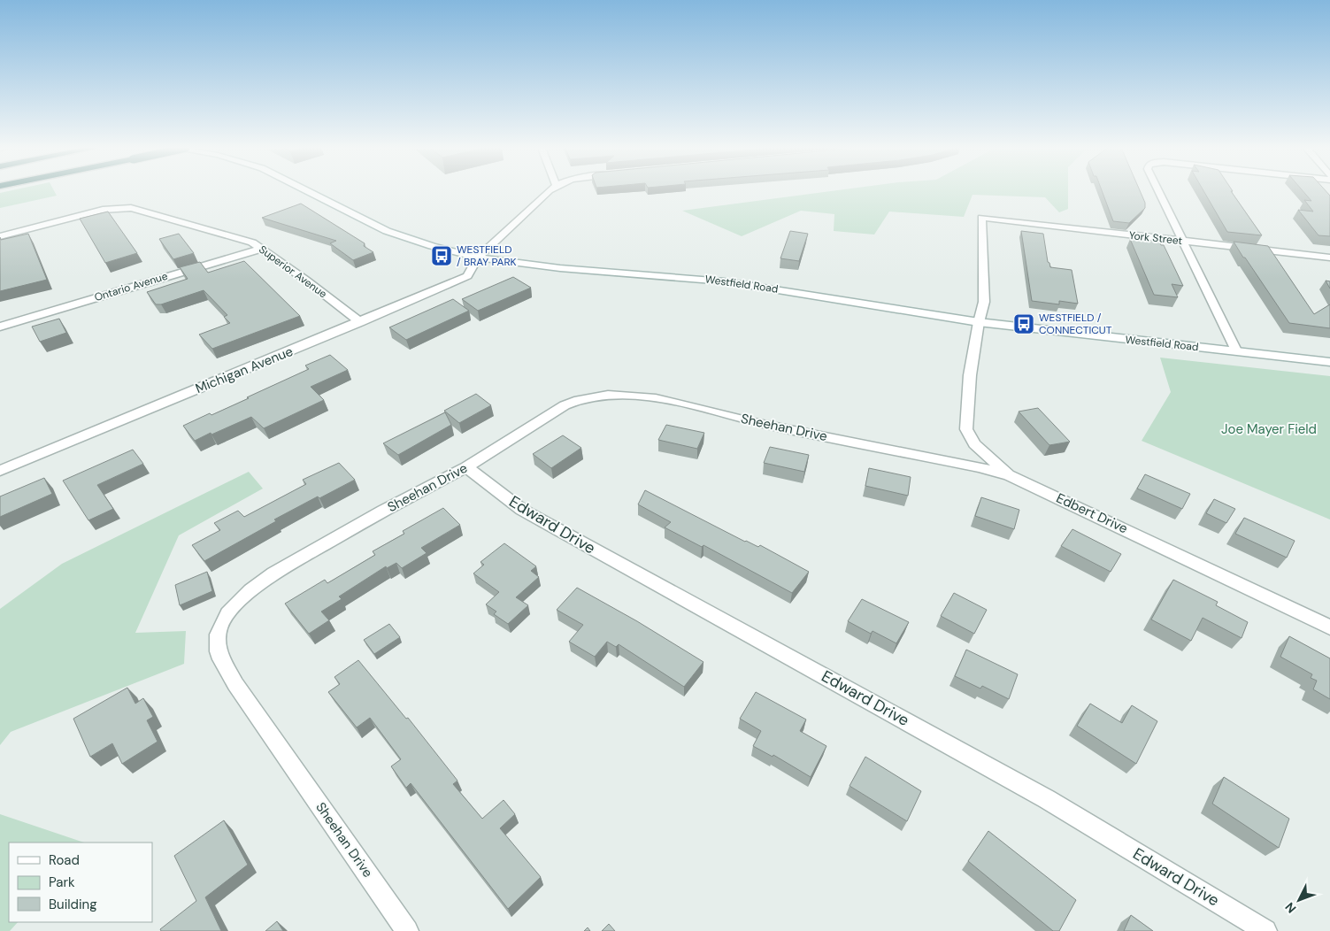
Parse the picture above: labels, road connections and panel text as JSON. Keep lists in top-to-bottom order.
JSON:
{
  "streets": {
    "street": [
      "York Street",
      "Superior Avenue",
      "Westfield Road",
      "Ontario Avenue",
      "Michigan Avenue",
      "Sheehan Drive",
      "Edbert Drive",
      "Edward Drive"
    ]
  },
  "crossings": [
    ["York Street", "Edbert Drive"],
    ["Superior Avenue", "Ontario Avenue"],
    ["Superior Avenue", "Michigan Avenue"],
    ["Westfield Road", "Michigan Avenue"],
    ["Westfield Road", "Edbert Drive"],
    ["Sheehan Drive", "Edbert Drive"],
    ["Sheehan Drive", "Edward Drive"]
  ],
  "parks": ["Joe Mayer Field"],
  "places": {
    "bus stop": ["WESTFIELD / BRAY PARK", "WESTFIELD / CONNECTICUT"]
  },
  "legend": ["Road", "Park", "Building"],
  "north": "bottom left"
}
